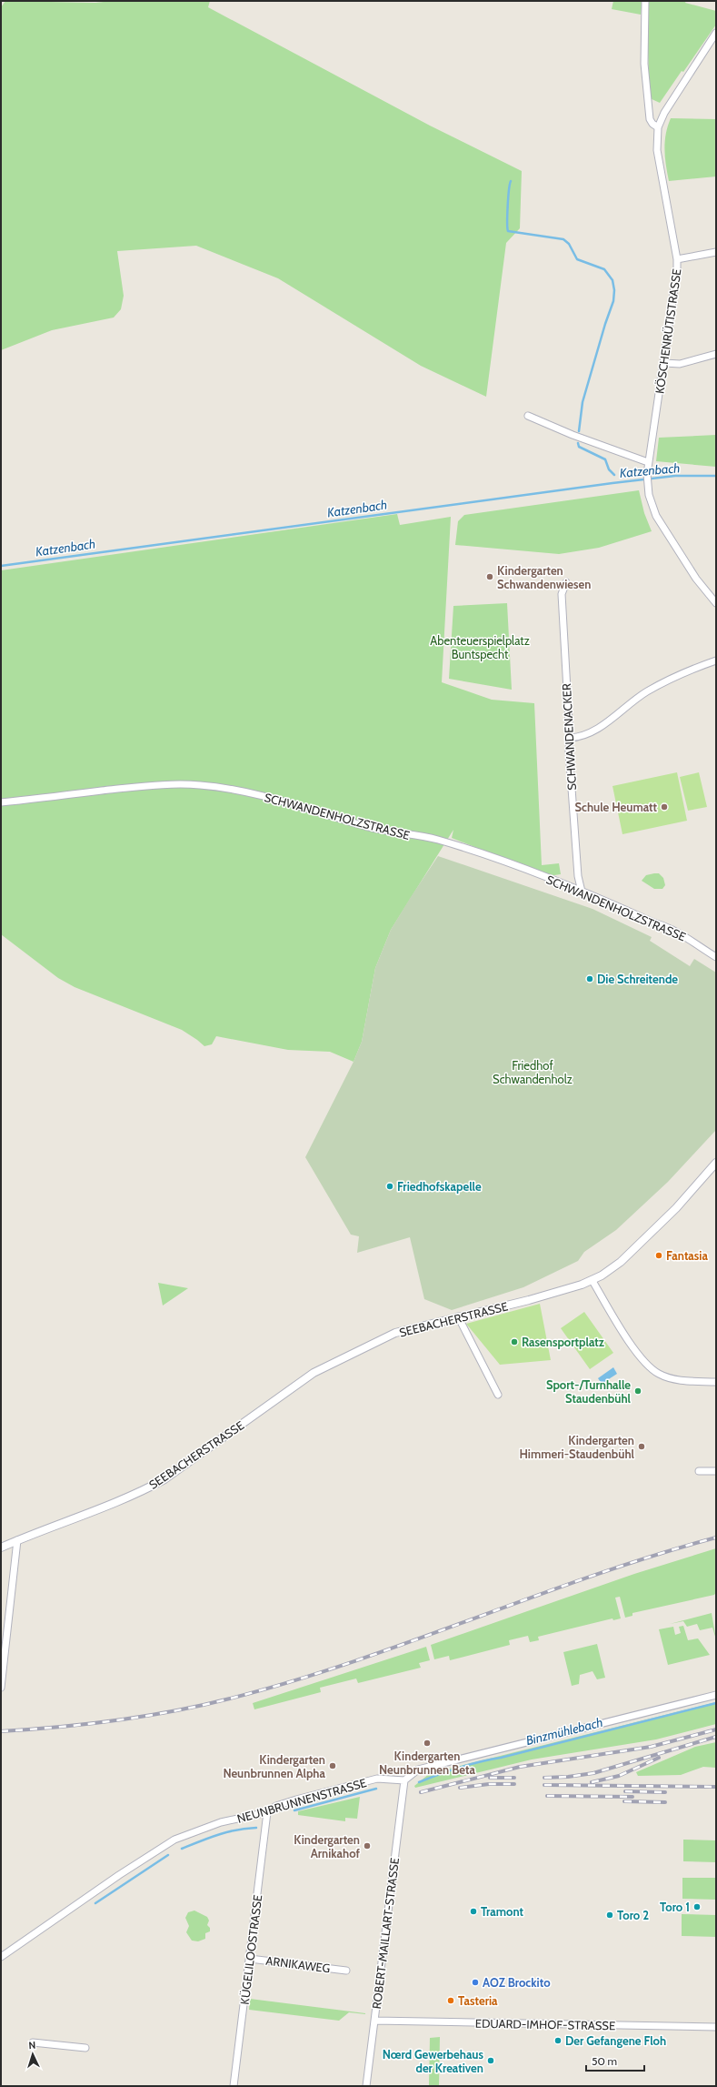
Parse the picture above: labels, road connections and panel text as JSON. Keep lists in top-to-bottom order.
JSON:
{
  "streets": {
    "street": [
      "KÖSCHENRÜTISTRASSE",
      "SCHWANDENACKER",
      "SCHWANDENHOLZSTRASSE",
      "SEEBACHERSTRASSE",
      "NEUNBRUNNENSTRASSE",
      "ROBERT-MAILLART-STRASSE",
      "KÜGELILOOSTRASSE",
      "ARNIKAWEG",
      "EDUARD-IMHOF-STRASSE"
    ]
  },
  "crossings": [
    ["SCHWANDENACKER", "SCHWANDENHOLZSTRASSE"],
    ["NEUNBRUNNENSTRASSE", "ROBERT-MAILLART-STRASSE"],
    ["NEUNBRUNNENSTRASSE", "KÜGELILOOSTRASSE"],
    ["ROBERT-MAILLART-STRASSE", "EDUARD-IMHOF-STRASSE"],
    ["KÜGELILOOSTRASSE", "ARNIKAWEG"]
  ],
  "water": ["Katzenbach", "Binzmühlebach"],
  "parks": ["Abenteuerspielplatz Buntspecht", "Friedhof Schwandenholz"],
  "places": [
    "Kindergarten Schwandenwiesen",
    "Schule Heumatt",
    "Die Schreitende",
    "Friedhofskapelle",
    "Fantasia",
    "Rasensportplatz",
    "Sport-/Turnhalle Staudenbühl",
    "Kindergarten Himmeri-Staudenbühl",
    "Kindergarten Neunbrunnen Beta",
    "Kindergarten Neunbrunnen Alpha",
    "Kindergarten Arnikahof",
    "Toro 1",
    "Tramont",
    "Toro 2",
    "AOZ Brockito",
    "Tasteria",
    "Der Gefangene Floh",
    "Nœrd Gewerbehaus der Kreativen"
  ],
  "scale_bar": "50 m",
  "north": "top"
}
